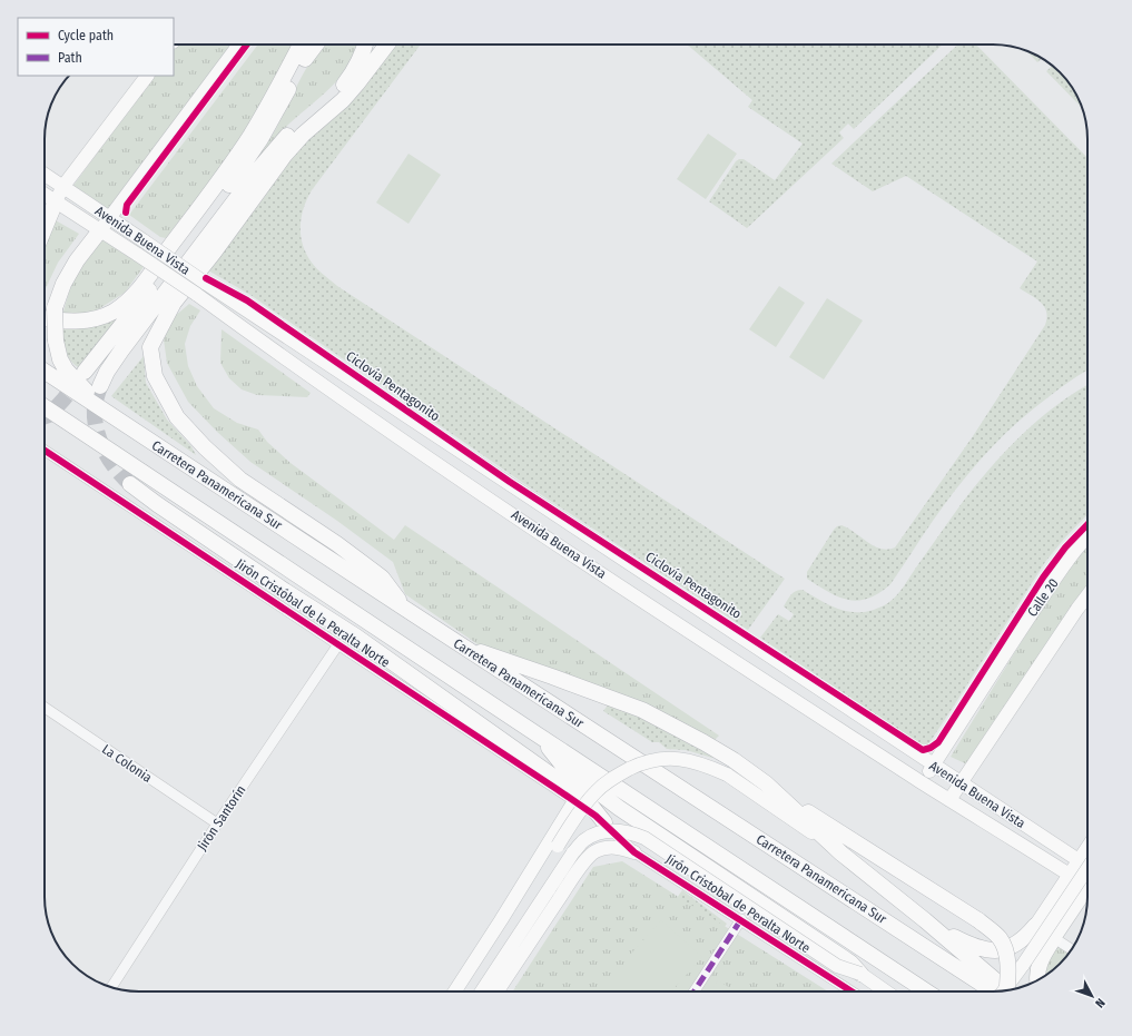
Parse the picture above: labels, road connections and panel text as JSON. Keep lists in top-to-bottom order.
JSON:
{
  "streets": {
    "highway": ["Carretera Panamericana Sur"],
    "main road": ["Avenida Buena Vista", "Calle 20"],
    "street": [
      "Jirón Cristóbal de la Peralta Norte",
      "La Colonia",
      "Jirón Santorín",
      "Jirón Cristobal de Peralta Norte"
    ],
    "cycle path": ["Ciclovía Pentagonito"]
  },
  "crossings": [
    ["Avenida Buena Vista", "Calle 20"],
    ["Jirón Cristóbal de la Peralta Norte", "Jirón Santorín"],
    ["Jirón Cristóbal de la Peralta Norte", "Jirón Cristobal de Peralta Norte"],
    ["La Colonia", "Jirón Santorín"]
  ],
  "legend": ["Cycle path", "Path"],
  "north": "bottom right"
}
